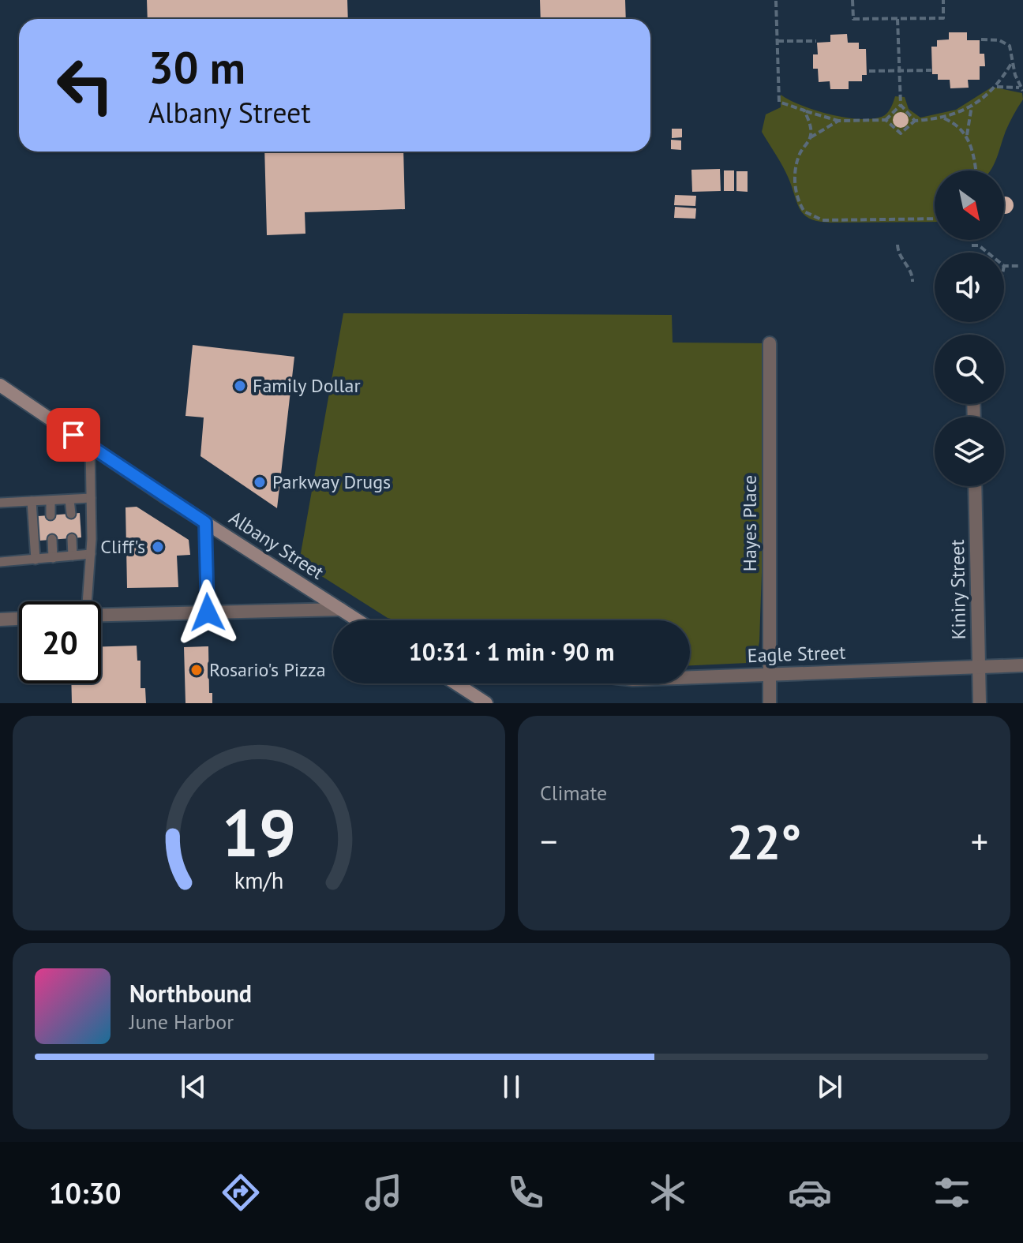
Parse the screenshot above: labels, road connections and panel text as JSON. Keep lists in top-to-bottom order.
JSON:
{
  "streets": {
    "street": [
      "Hayes Place",
      "Albany Street",
      "Kiniry Street",
      "Eagle Street"
    ]
  },
  "crossings": [
    ["Hayes Place", "Eagle Street"],
    ["Kiniry Street", "Eagle Street"]
  ],
  "places": [
    "Family Dollar",
    "Parkway Drugs",
    "Cliff's",
    "Rosario's Pizza"
  ],
  "north": "bottom right",
  "page": {
    "turn": ["30 m", "Albany Street"],
    "limit": "20",
    "trip": "10:31 · 1 min · 90 m",
    "tile": "Climate",
    "heat": ["−", "22°", "+"],
    "song": ["Northbound", "June Harbor"],
    "tabs": "10:30",
    "gauge": ["19", "km/h"]
  }
}
